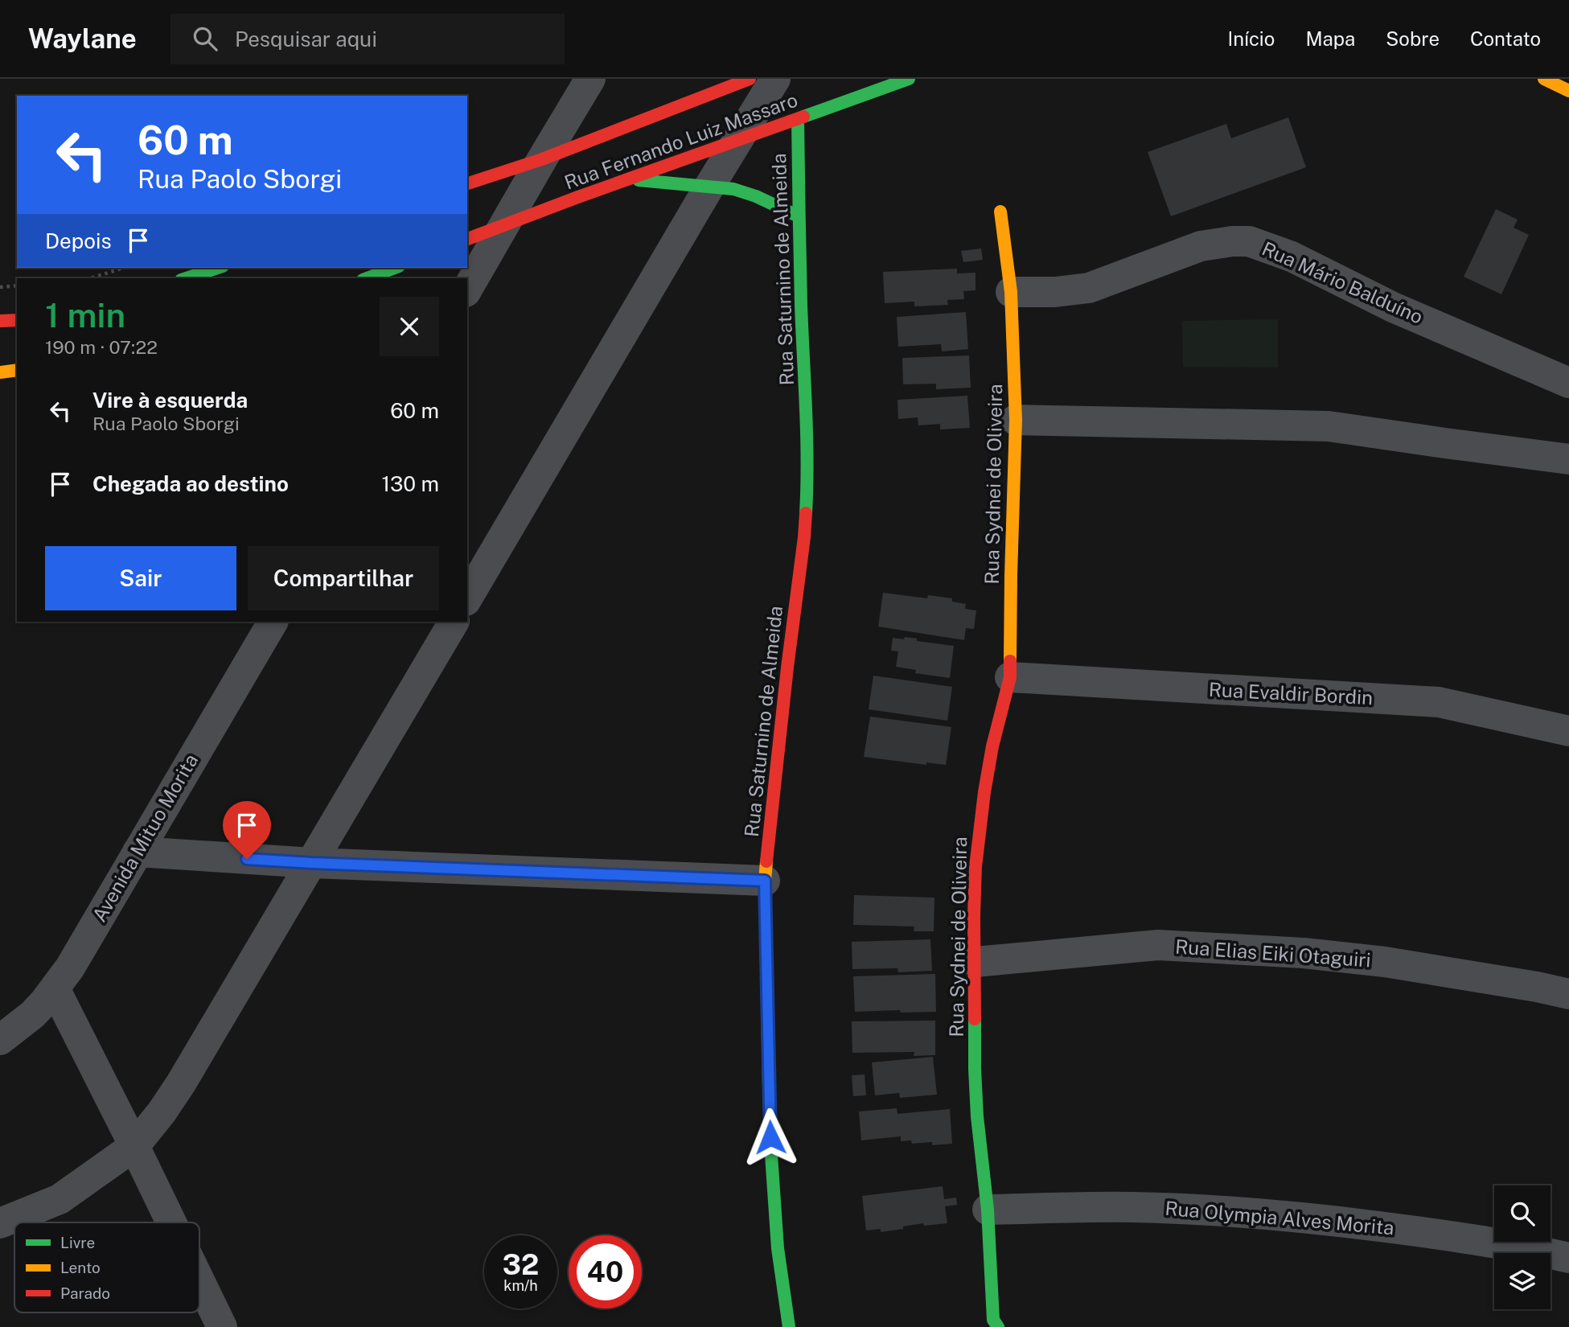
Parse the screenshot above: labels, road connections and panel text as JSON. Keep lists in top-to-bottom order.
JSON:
{
  "streets": {
    "street": [
      "Rua Fernando Luiz Massaro",
      "Rua Saturnino de Almeida",
      "Rua Mário Balduíno",
      "Rua Sydnei de Oliveira",
      "Rua Evaldir Bordin",
      "Avenida Mituo Morita",
      "Rua Elias Eiki Otaguiri",
      "Rua Olympia Alves Morita"
    ]
  },
  "crossings": [
    ["Rua Fernando Luiz Massaro", "Rua Saturnino de Almeida"],
    ["Rua Mário Balduíno", "Rua Sydnei de Oliveira"],
    ["Rua Sydnei de Oliveira", "Rua Evaldir Bordin"],
    ["Rua Sydnei de Oliveira", "Rua Elias Eiki Otaguiri"],
    ["Rua Sydnei de Oliveira", "Rua Olympia Alves Morita"]
  ],
  "legend": ["Livre", "Lento", "Parado"],
  "page": {
    "header": "Waylane",
    "search": "Pesquisar aqui",
    "nav": [
      "Início",
      "Mapa",
      "Sobre",
      "Contato"
    ],
    "turn": ["60 m", "Rua Paolo Sborgi"],
    "then": "Depois",
    "heading": ["1 min", "190 m · 07:22"],
    "list": [
      {
        "name": "Vire à esquerda",
        "note": "Rua Paolo Sborgi",
        "value": "60 m"
      },
      {
        "name": "Chegada ao destino",
        "value": "130 m"
      }
    ],
    "buttons": ["Sair", "Compartilhar"],
    "speed": "32 km/h",
    "limit": "40"
  }
}
